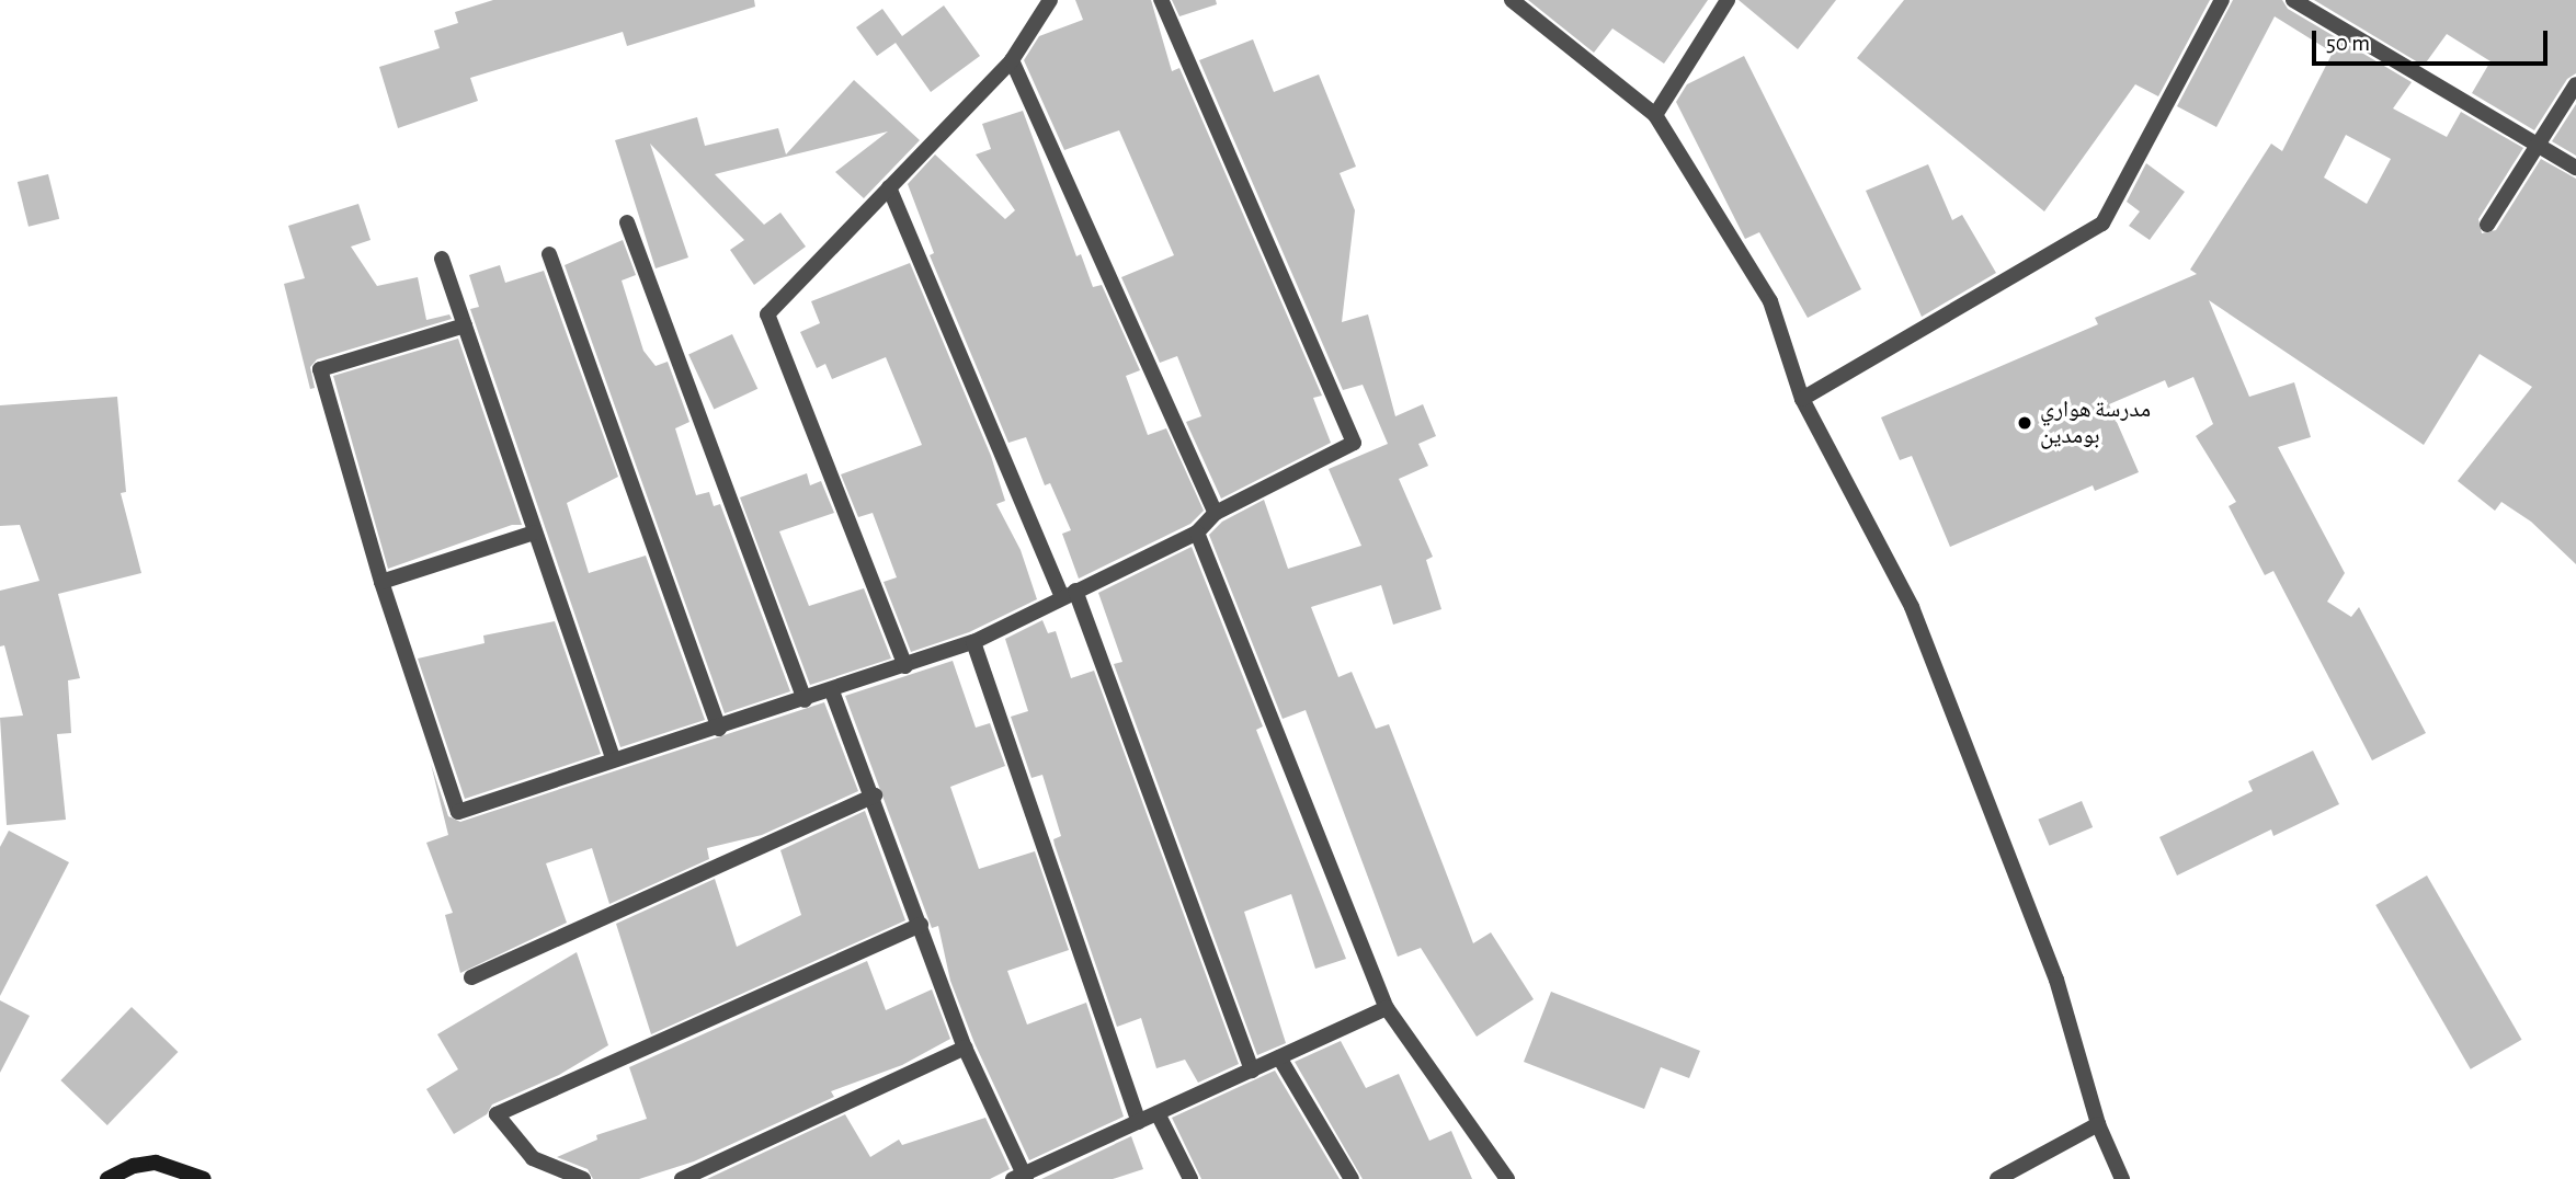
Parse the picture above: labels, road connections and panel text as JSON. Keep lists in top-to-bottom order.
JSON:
{
  "places": ["مدرسة هواري بومدين"],
  "scale_bar": "50 m"
}
